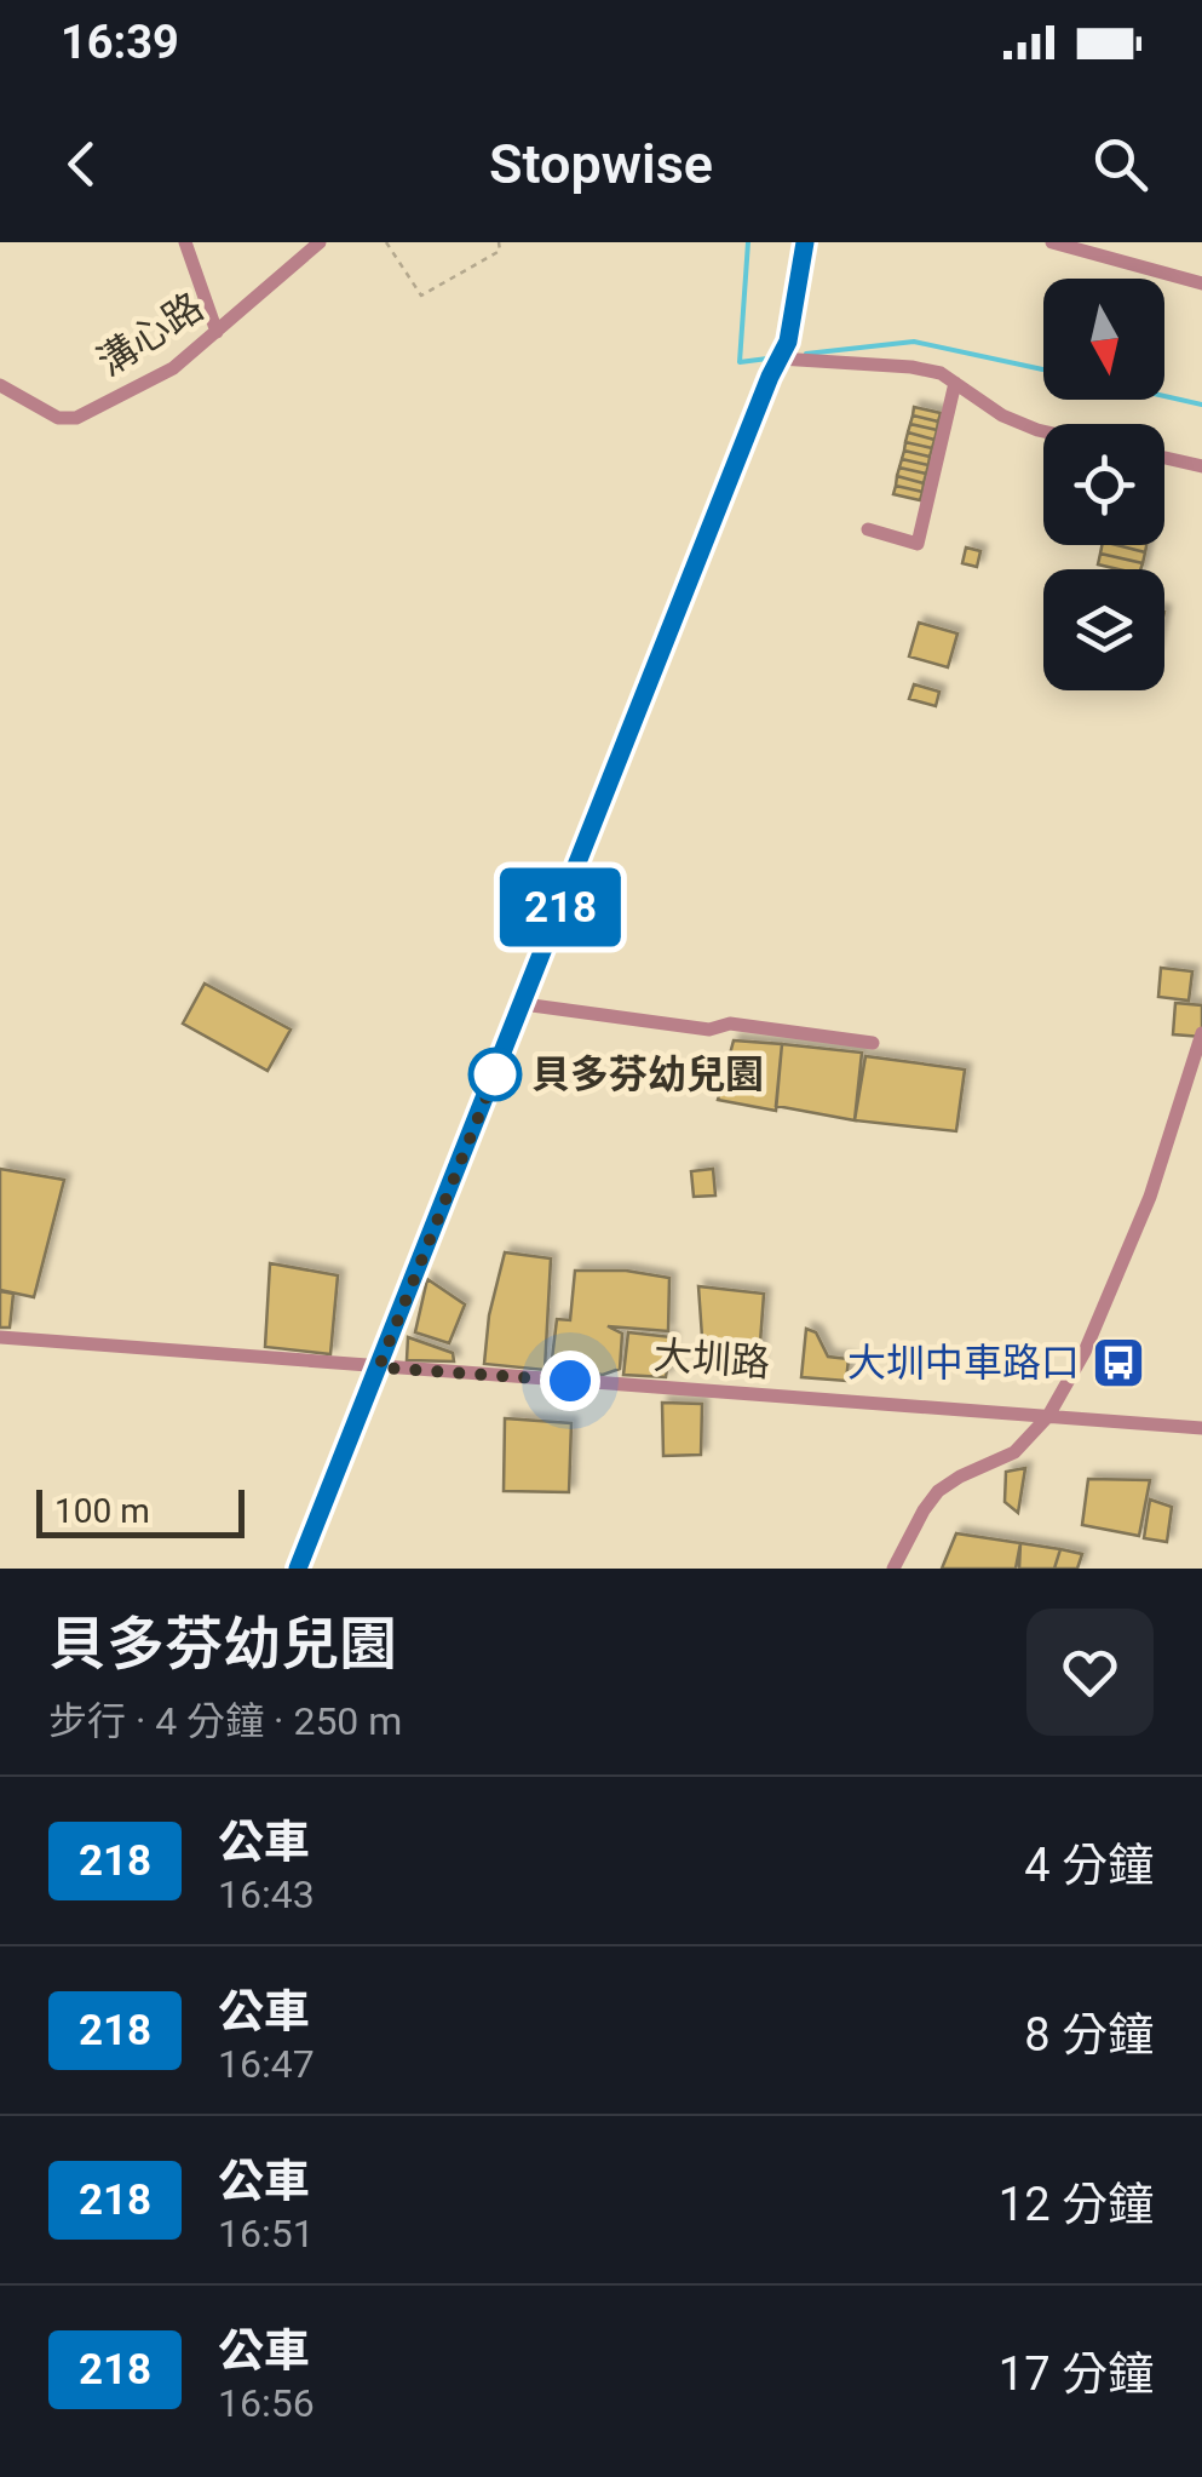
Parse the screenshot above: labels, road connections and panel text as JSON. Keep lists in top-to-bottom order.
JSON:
{
  "streets": {
    "street": ["溝心路", "大圳路"]
  },
  "places": {
    "other": ["貝多芬幼兒園"],
    "bus stop": ["大圳中車路口"]
  },
  "lines": ["bus line 218"],
  "scale_bar": "100 m",
  "north": "bottom",
  "page": {
    "status": "16:39",
    "header": "Stopwise",
    "on_map": "218",
    "scale": "100 m",
    "heading": ["貝多芬幼兒園", "步行 · 4 分鐘 · 250 m"],
    "list": [
      {
        "mark": "218",
        "name": "公車",
        "note": "16:43",
        "value": "4 分鐘"
      },
      {
        "mark": "218",
        "name": "公車",
        "note": "16:47",
        "value": "8 分鐘"
      },
      {
        "mark": "218",
        "name": "公車",
        "note": "16:51",
        "value": "12 分鐘"
      },
      {
        "mark": "218",
        "name": "公車",
        "note": "16:56",
        "value": "17 分鐘"
      }
    ]
  }
}
